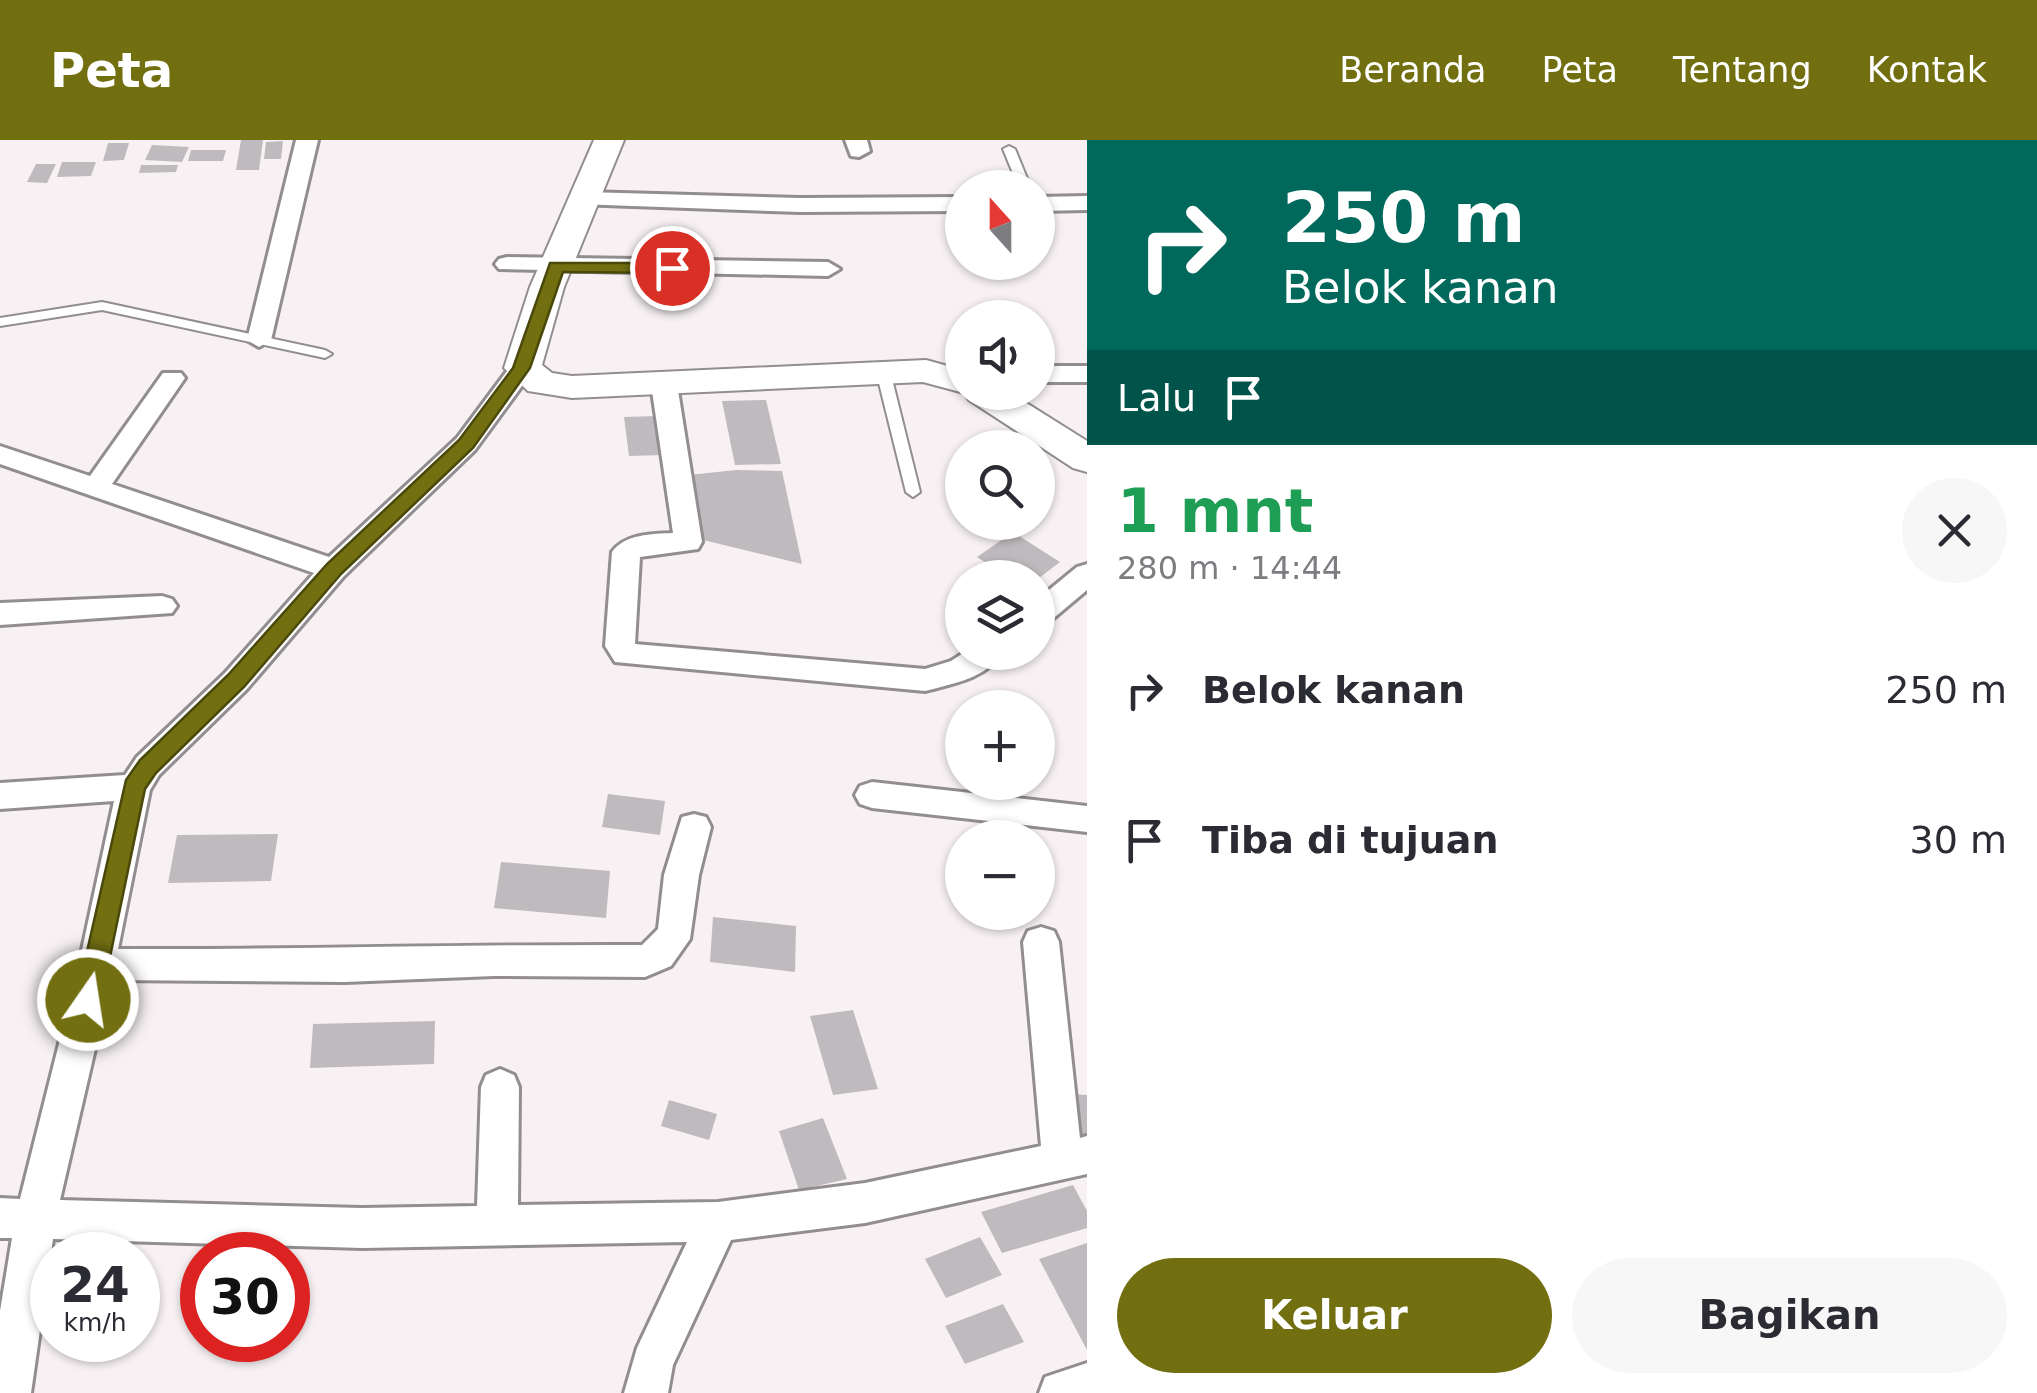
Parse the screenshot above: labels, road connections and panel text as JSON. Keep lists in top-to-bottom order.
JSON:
{
  "north": "top",
  "page": {
    "header": "Peta",
    "nav": [
      "Beranda",
      "Peta",
      "Tentang",
      "Kontak"
    ],
    "turn": ["250 m", "Belok kanan"],
    "map_buttons": ["+", "−"],
    "then": "Lalu",
    "heading": ["1 mnt", "280 m · 14:44"],
    "list": [
      {
        "name": "Belok kanan",
        "value": "250 m"
      },
      {
        "name": "Tiba di tujuan",
        "value": "30 m"
      }
    ],
    "speed": "24 km/h",
    "limit": "30",
    "buttons": ["Keluar", "Bagikan"]
  }
}
